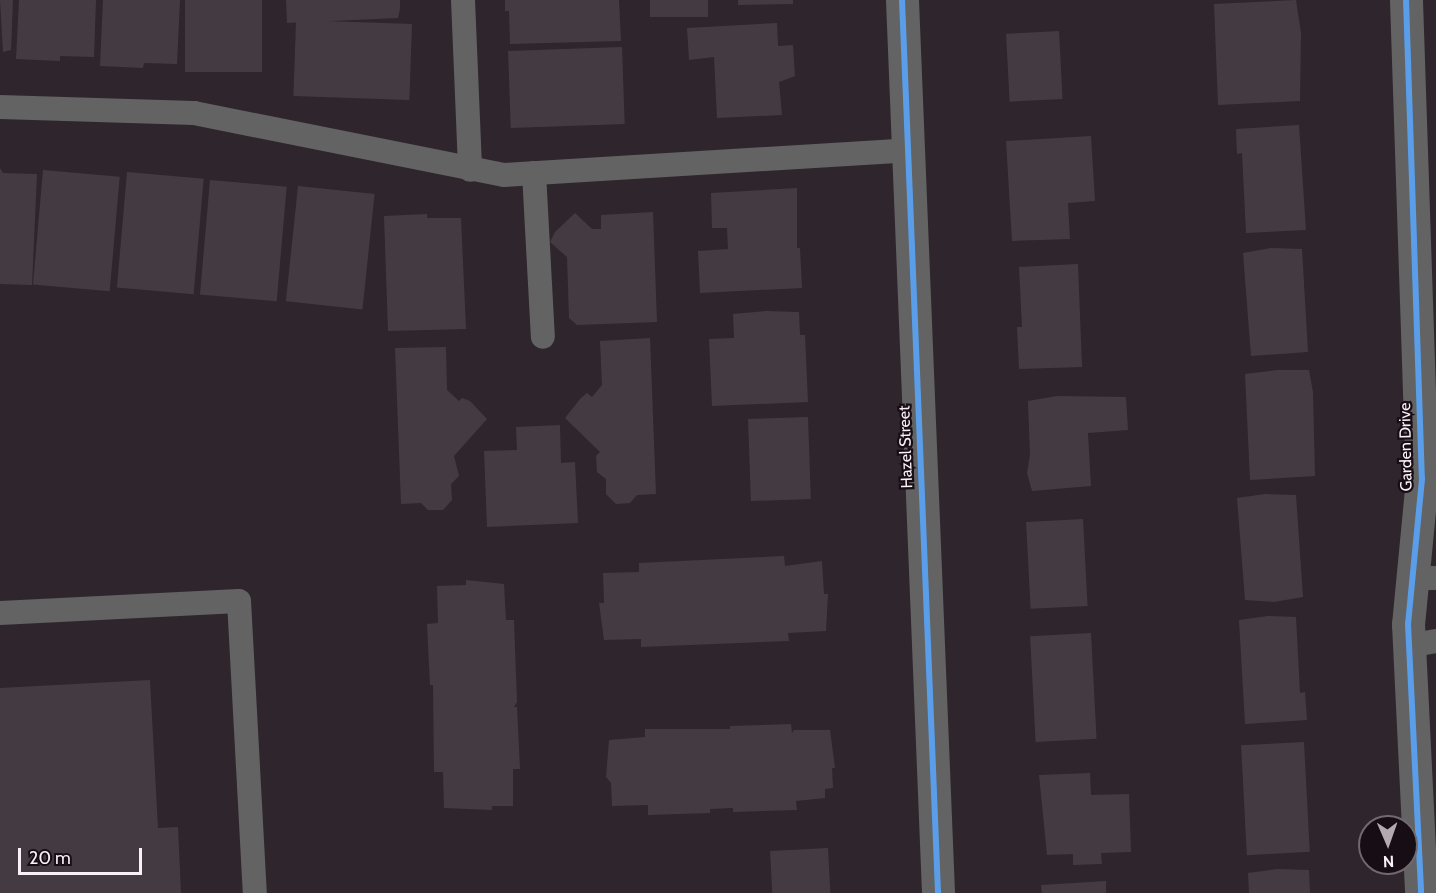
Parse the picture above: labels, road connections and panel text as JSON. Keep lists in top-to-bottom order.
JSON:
{
  "streets": {
    "street": ["Hazel Street", "Garden Drive"]
  },
  "scale_bar": "20 m",
  "north": "bottom"
}
